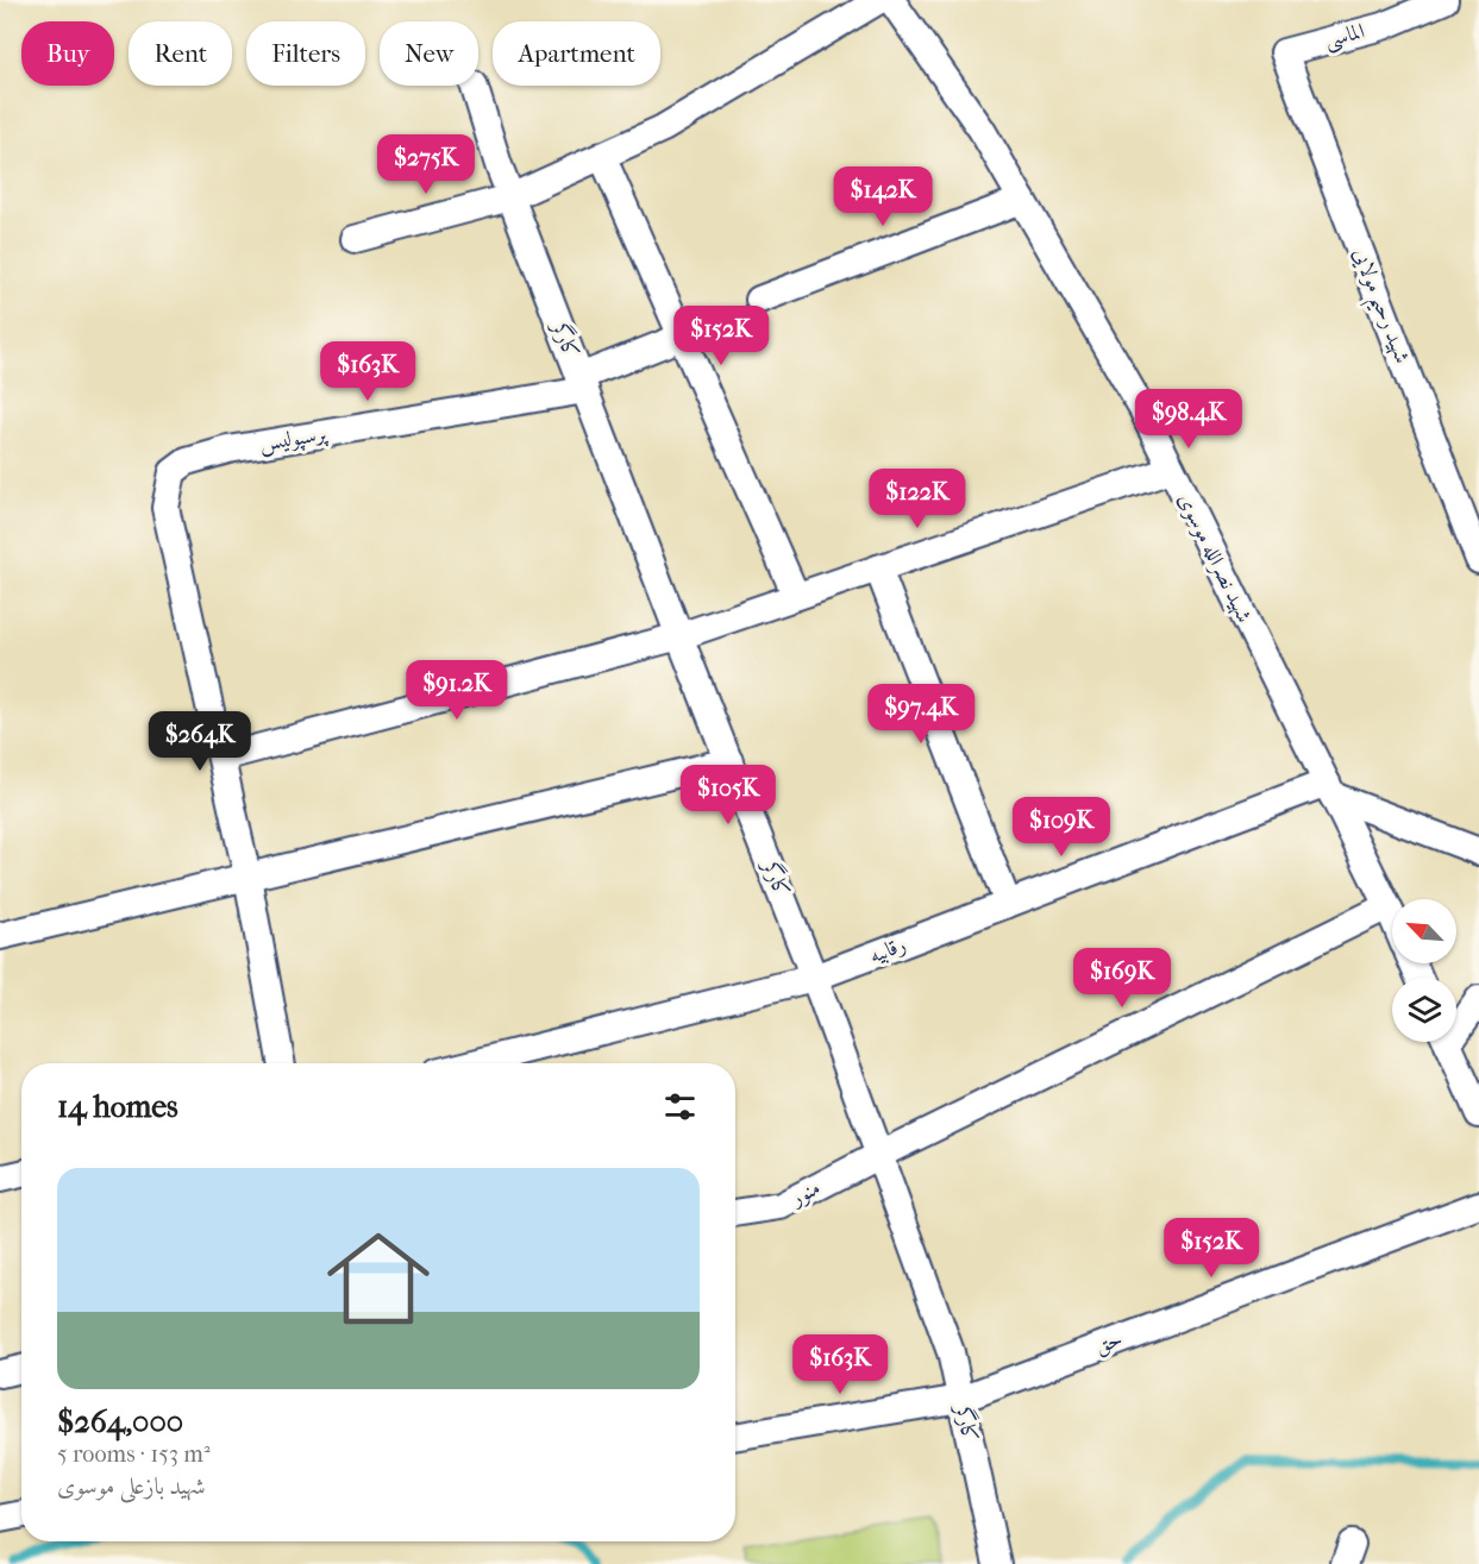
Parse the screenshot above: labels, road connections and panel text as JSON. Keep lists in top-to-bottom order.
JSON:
{
  "streets": {
    "street": [
      "الماسی",
      "شهید رحیم مولایی",
      "کارگر",
      "پرسپولیس",
      "شهید نصرالله موسوی",
      "رقابیه",
      "منور",
      "حق"
    ]
  },
  "crossings": [
    ["الماسی", "شهید رحیم مولایی"],
    ["کارگر", "پرسپولیس"],
    ["کارگر", "رقابیه"],
    ["کارگر", "منور"],
    ["کارگر", "حق"],
    ["شهید نصرالله موسوی", "رقابیه"],
    ["شهید نصرالله موسوی", "منور"]
  ],
  "north": "top left",
  "page": {
    "chip": [
      "Buy",
      "Rent",
      "Filters",
      "New",
      "Apartment"
    ],
    "price": [
      "$275K",
      "$142K",
      "$152K",
      "$163K",
      "$98.4K",
      "$122K",
      "$91.2K",
      "$97.4K",
      "$264K",
      "$105K",
      "$109K",
      "$169K",
      "$152K",
      "$163K"
    ],
    "heading": "14 homes",
    "list": [
      {
        "name": "$264,000",
        "note": "5 rooms · 153 m² · شهید بازعلی موسوی"
      }
    ]
  }
}
